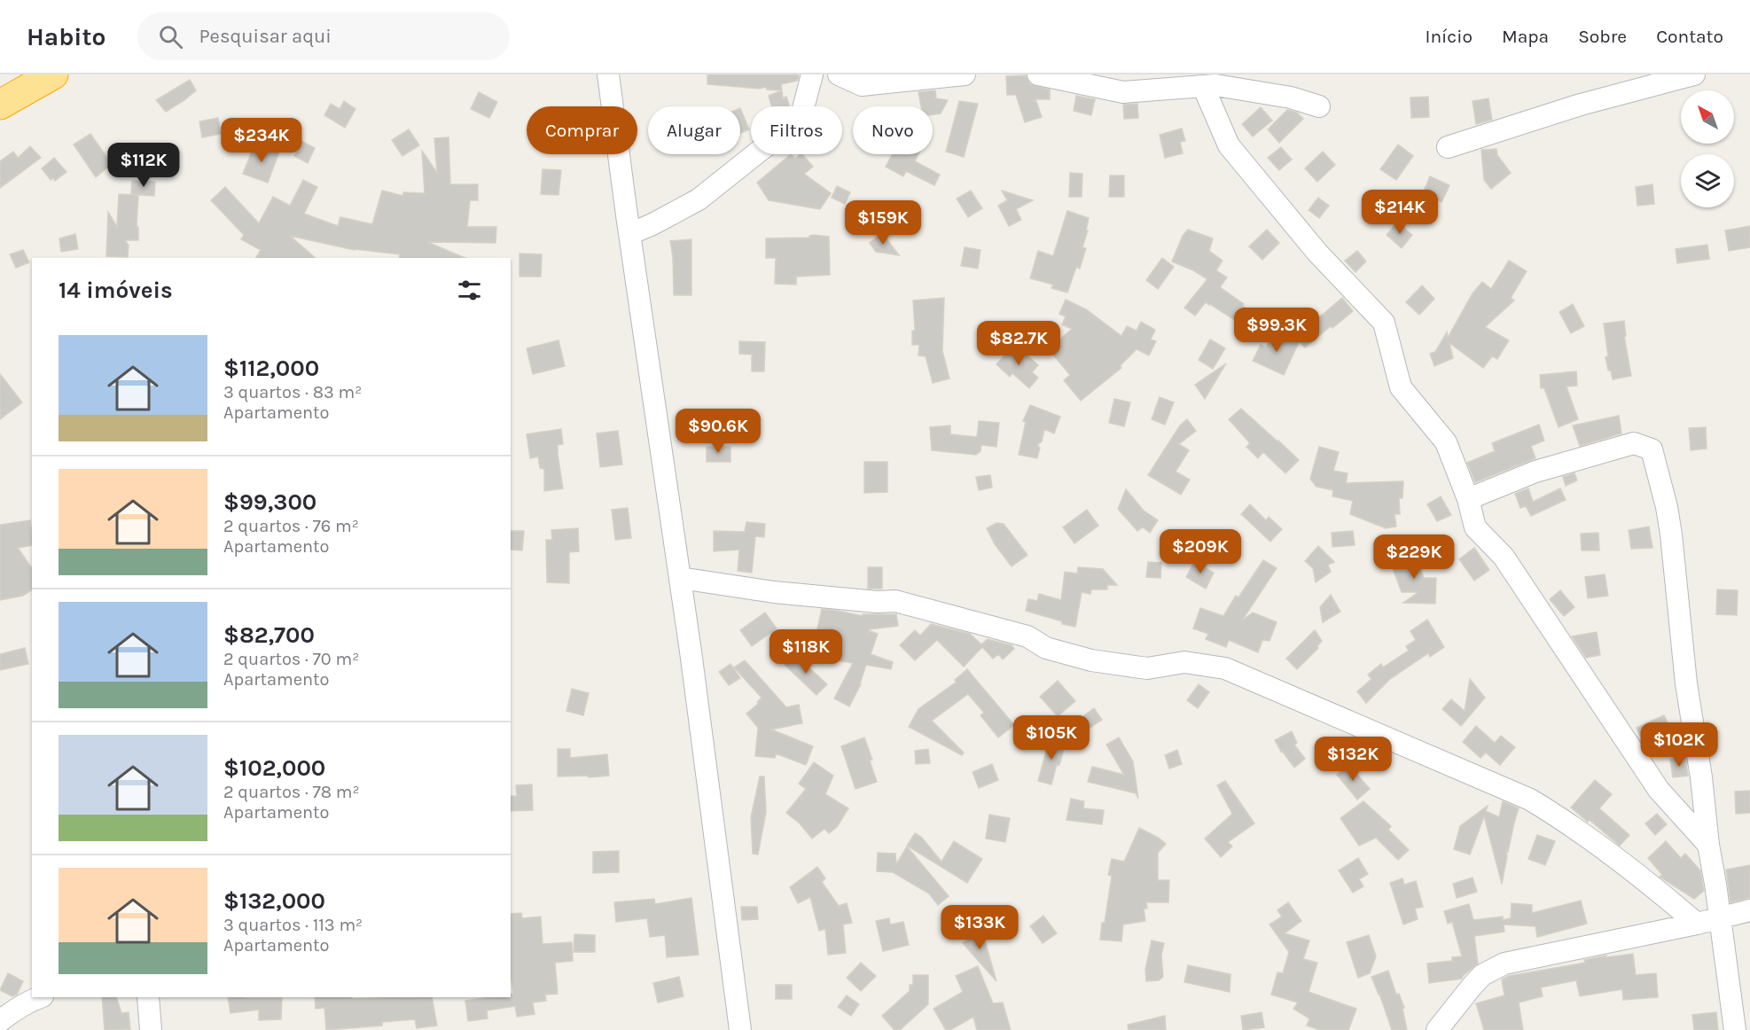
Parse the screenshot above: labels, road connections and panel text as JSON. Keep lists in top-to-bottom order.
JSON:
{
  "north": "top left",
  "page": {
    "header": "Habito",
    "search": "Pesquisar aqui",
    "nav": [
      "Início",
      "Mapa",
      "Sobre",
      "Contato"
    ],
    "chip": [
      "Comprar",
      "Alugar",
      "Filtros",
      "Novo"
    ],
    "price": [
      "$234K",
      "$112K",
      "$214K",
      "$159K",
      "$99.3K",
      "$82.7K",
      "$90.6K",
      "$209K",
      "$229K",
      "$118K",
      "$105K",
      "$102K",
      "$132K",
      "$133K"
    ],
    "heading": "14 imóveis",
    "list": [
      {
        "name": "$112,000",
        "note": "3 quartos · 83 m² · Apartamento"
      },
      {
        "name": "$99,300",
        "note": "2 quartos · 76 m² · Apartamento"
      },
      {
        "name": "$82,700",
        "note": "2 quartos · 70 m² · Apartamento"
      },
      {
        "name": "$102,000",
        "note": "2 quartos · 78 m² · Apartamento"
      },
      {
        "name": "$132,000",
        "note": "3 quartos · 113 m² · Apartamento"
      }
    ]
  }
}
